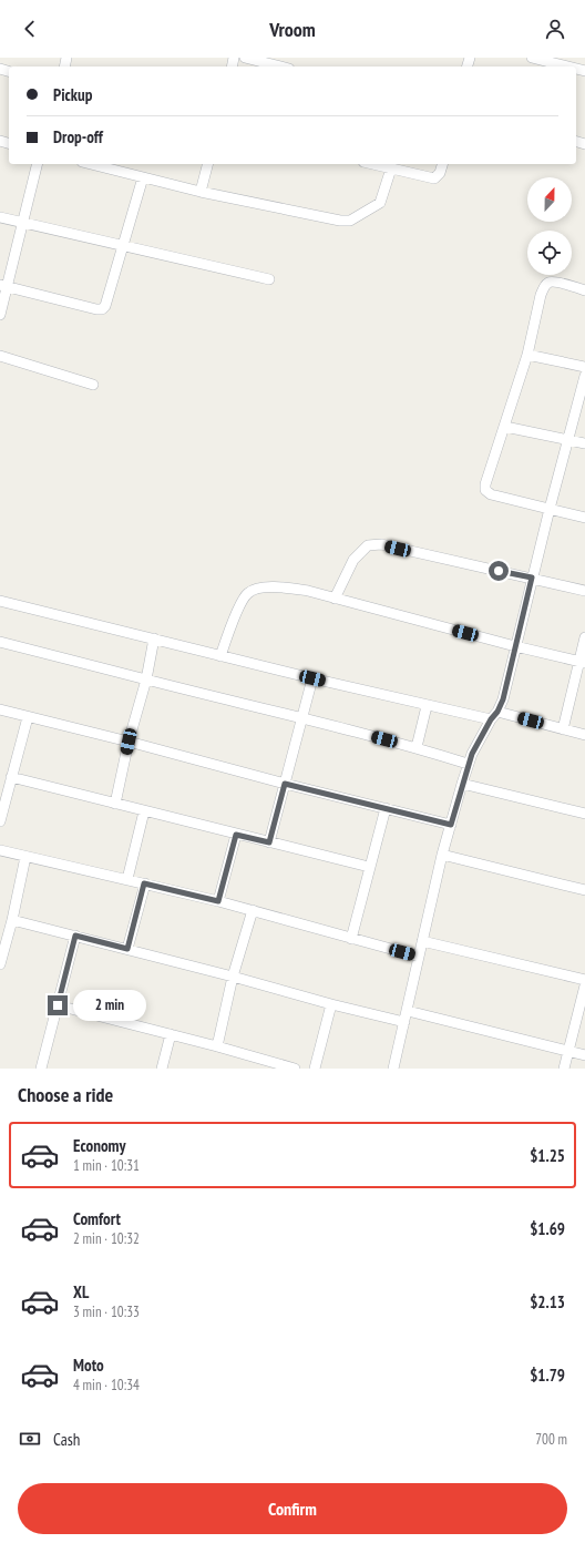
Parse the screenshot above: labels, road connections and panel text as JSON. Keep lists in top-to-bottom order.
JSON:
{
  "north": "top",
  "page": {
    "header": "Vroom",
    "banner": ["Pickup", "Drop-off"],
    "bubble": "2 min",
    "heading": "Choose a ride",
    "list": [
      {
        "name": "Economy",
        "note": "1 min · 10:31",
        "value": "$1.25"
      },
      {
        "name": "Comfort",
        "note": "2 min · 10:32",
        "value": "$1.69"
      },
      {
        "name": "XL",
        "note": "3 min · 10:33",
        "value": "$2.13"
      },
      {
        "name": "Moto",
        "note": "4 min · 10:34",
        "value": "$1.79"
      }
    ],
    "pay": ["Cash", "700 m"],
    "buttons": "Confirm"
  }
}
